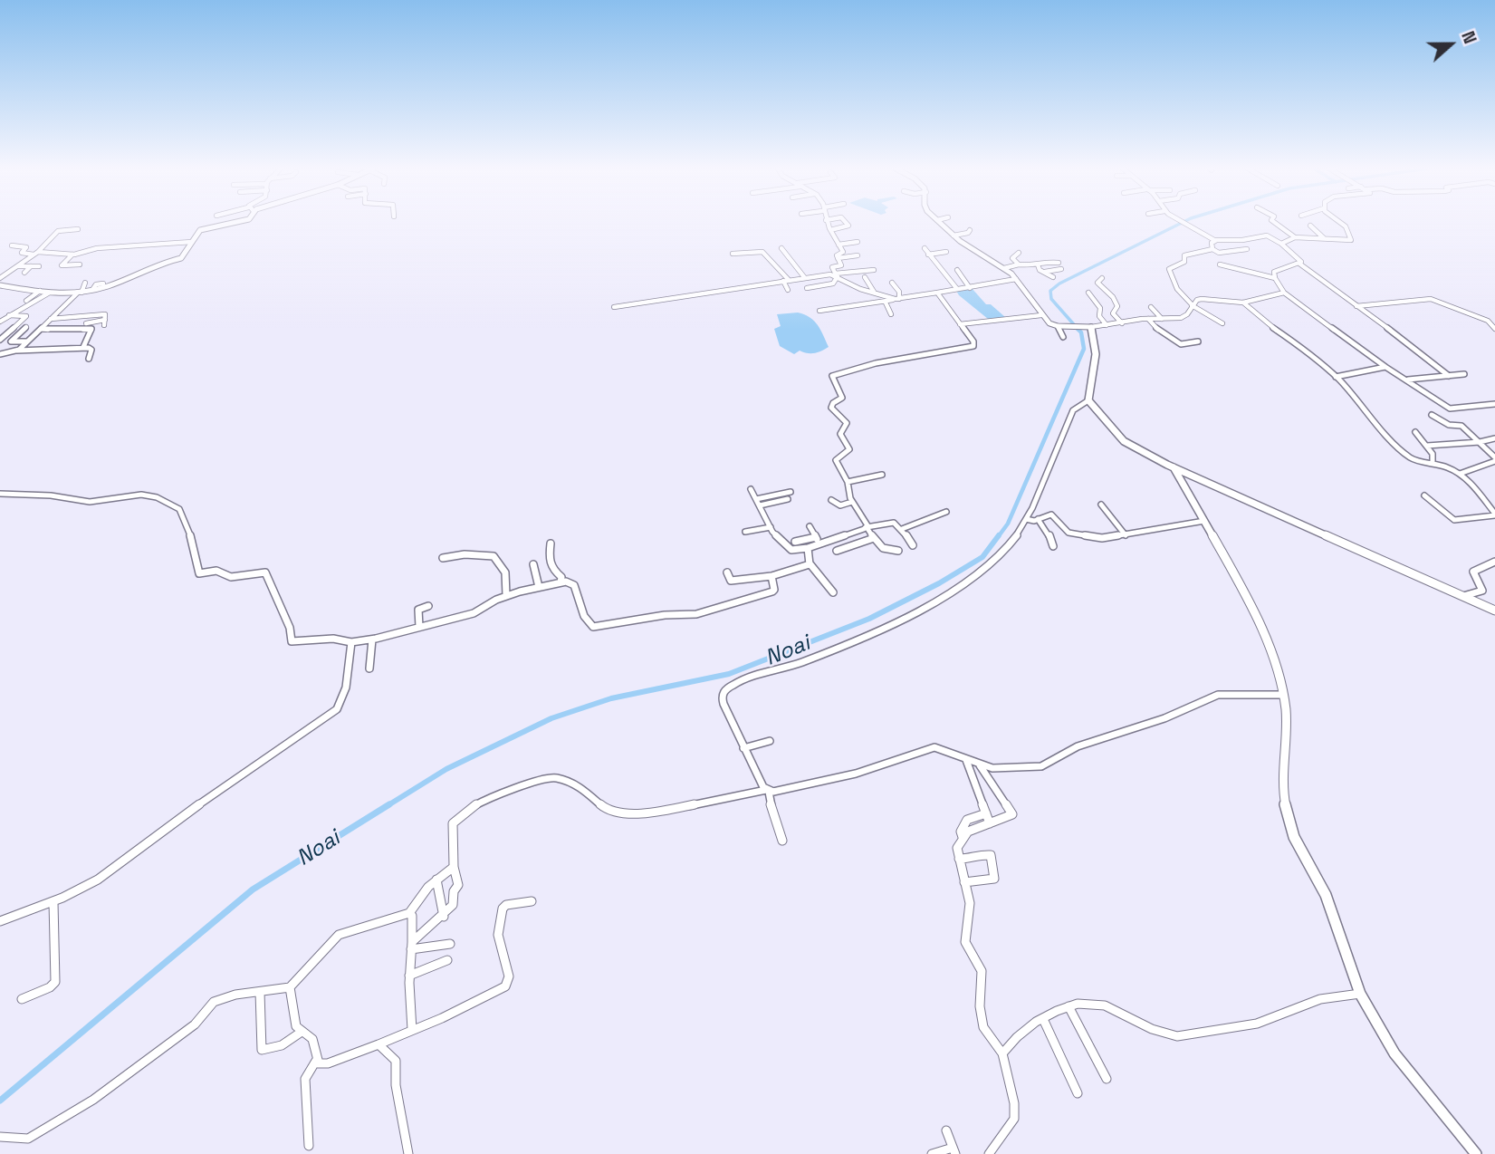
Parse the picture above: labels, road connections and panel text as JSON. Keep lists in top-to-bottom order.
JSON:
{
  "water": ["Noai"],
  "north": "right"
}
